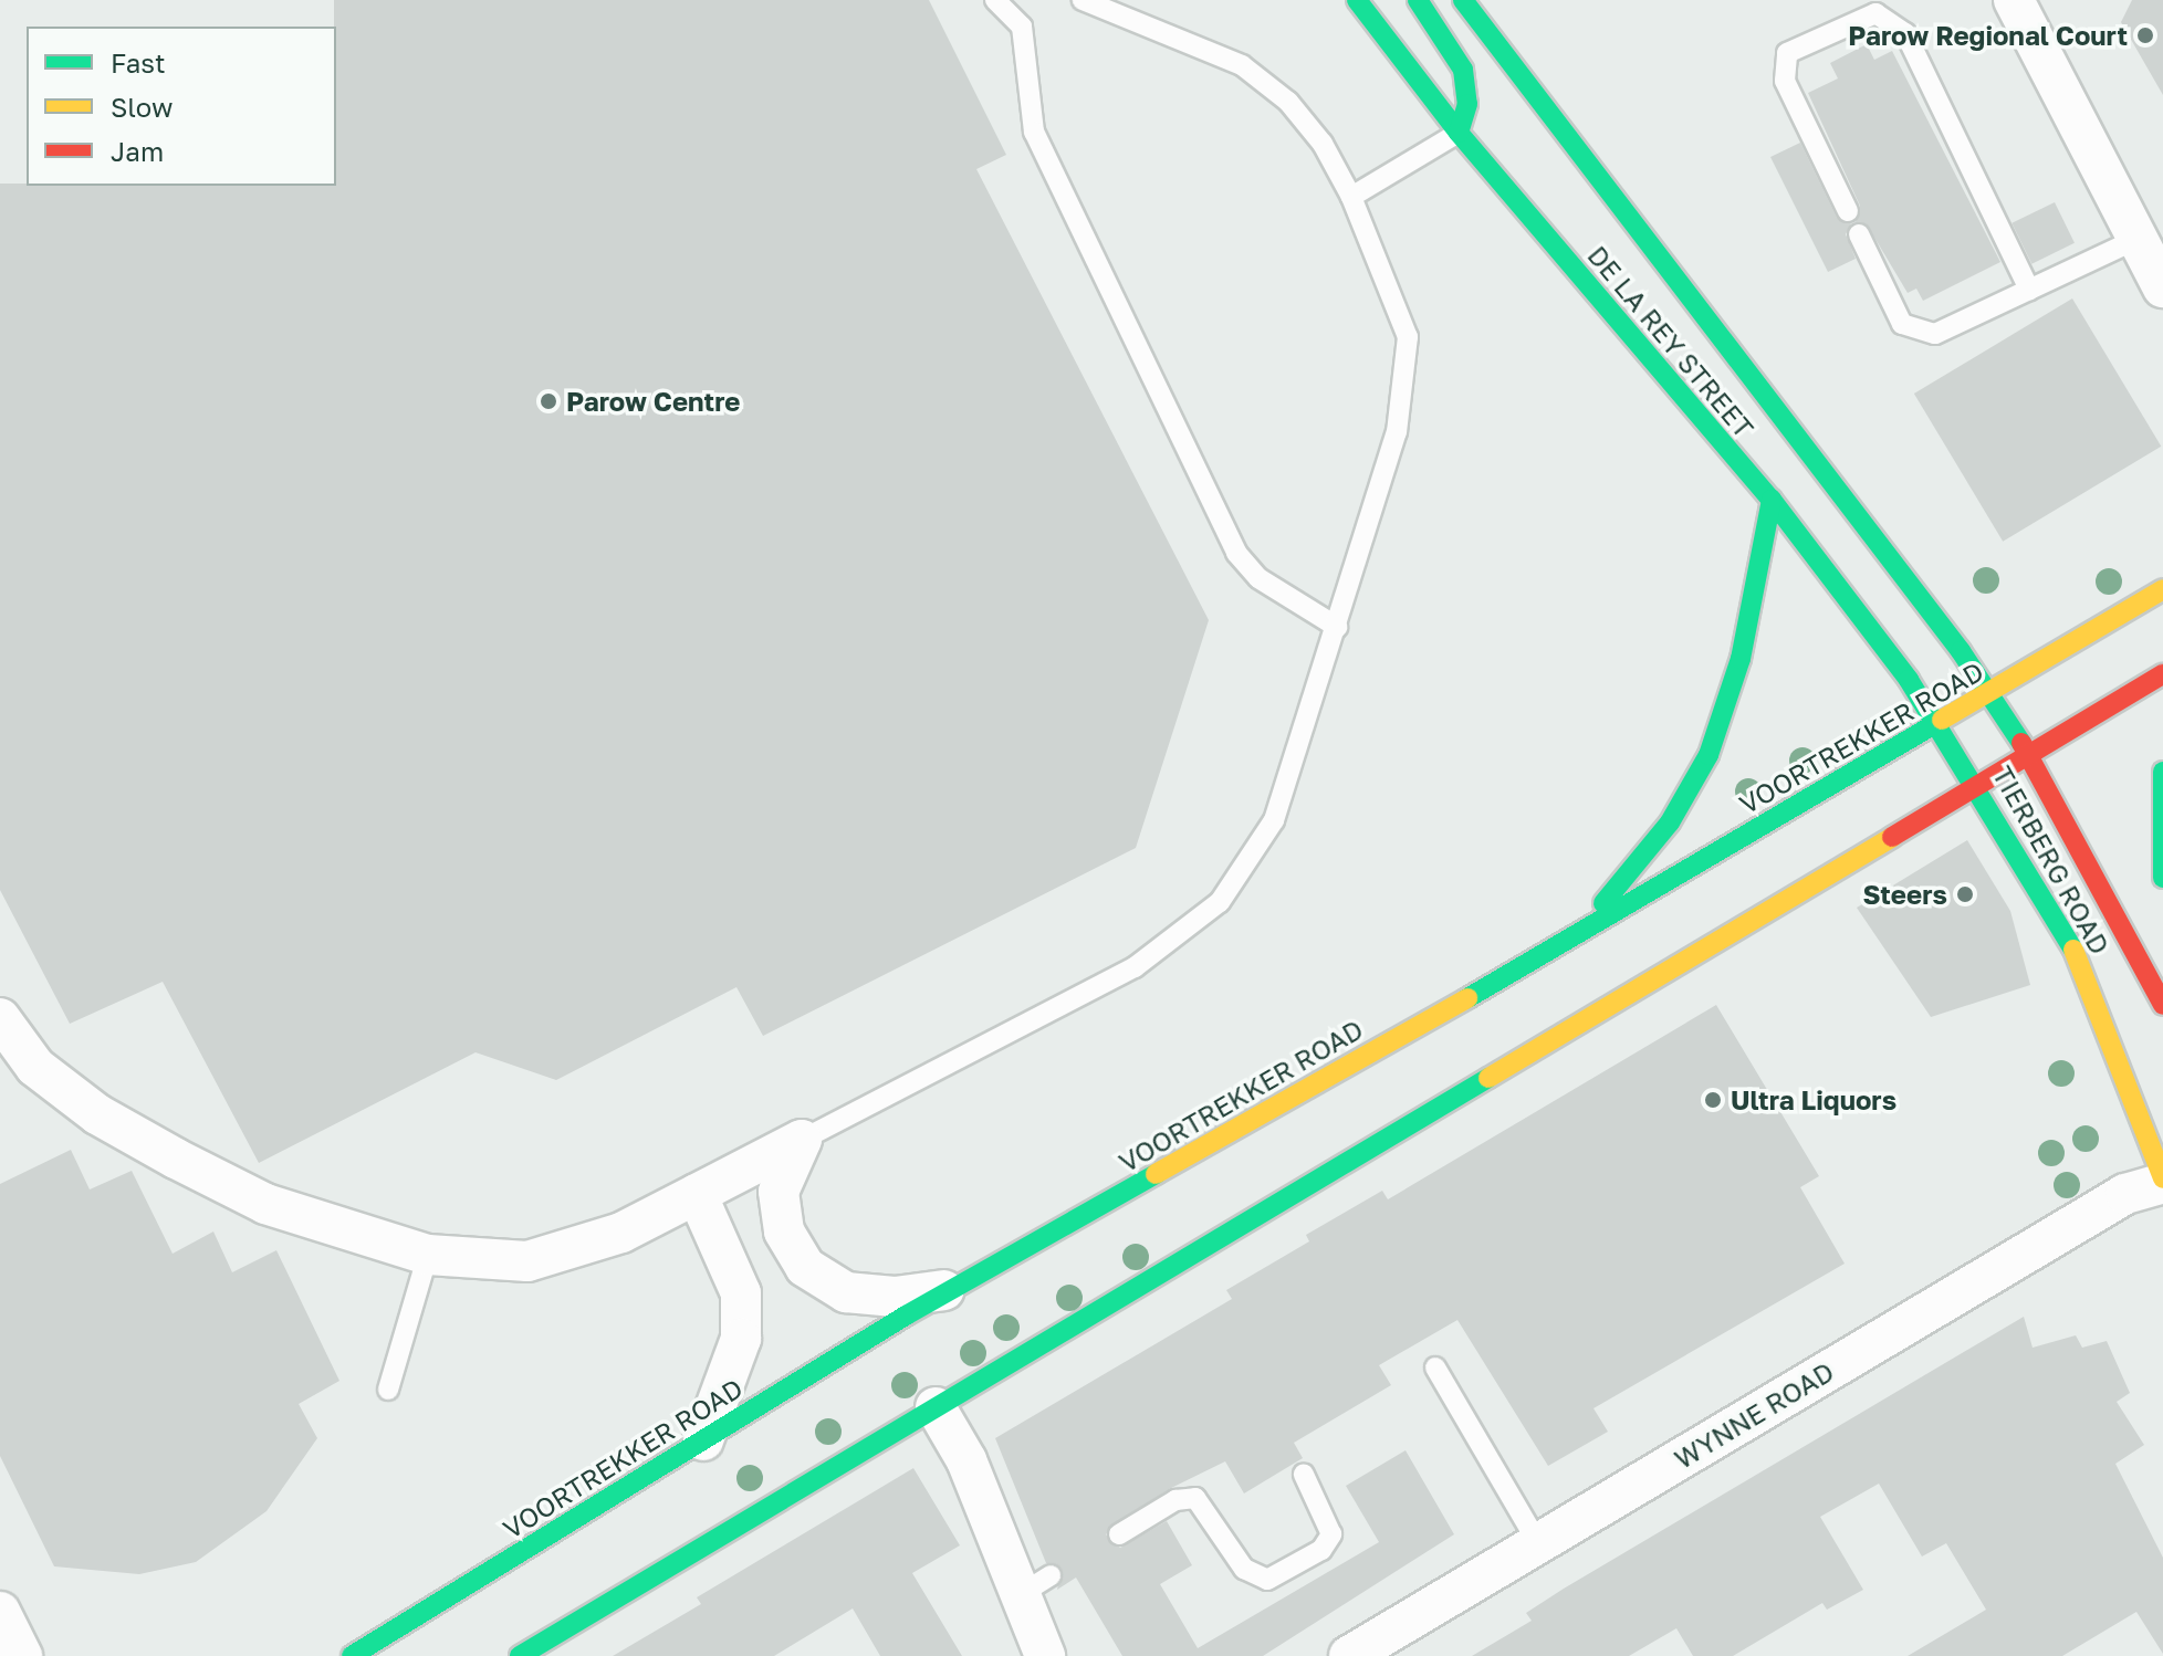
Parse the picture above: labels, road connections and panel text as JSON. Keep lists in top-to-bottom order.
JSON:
{
  "streets": {
    "main road": ["DE LA REY STREET", "VOORTREKKER ROAD", "TIERBERG ROAD"],
    "street": ["WYNNE ROAD"]
  },
  "crossings": [
    ["DE LA REY STREET", "VOORTREKKER ROAD"],
    ["DE LA REY STREET", "TIERBERG ROAD"],
    ["VOORTREKKER ROAD", "TIERBERG ROAD"],
    ["TIERBERG ROAD", "WYNNE ROAD"]
  ],
  "places": [
    "Parow Regional Court",
    "Parow Centre",
    "Steers",
    "Ultra Liquors"
  ],
  "legend": ["Fast", "Slow", "Jam"]
}
